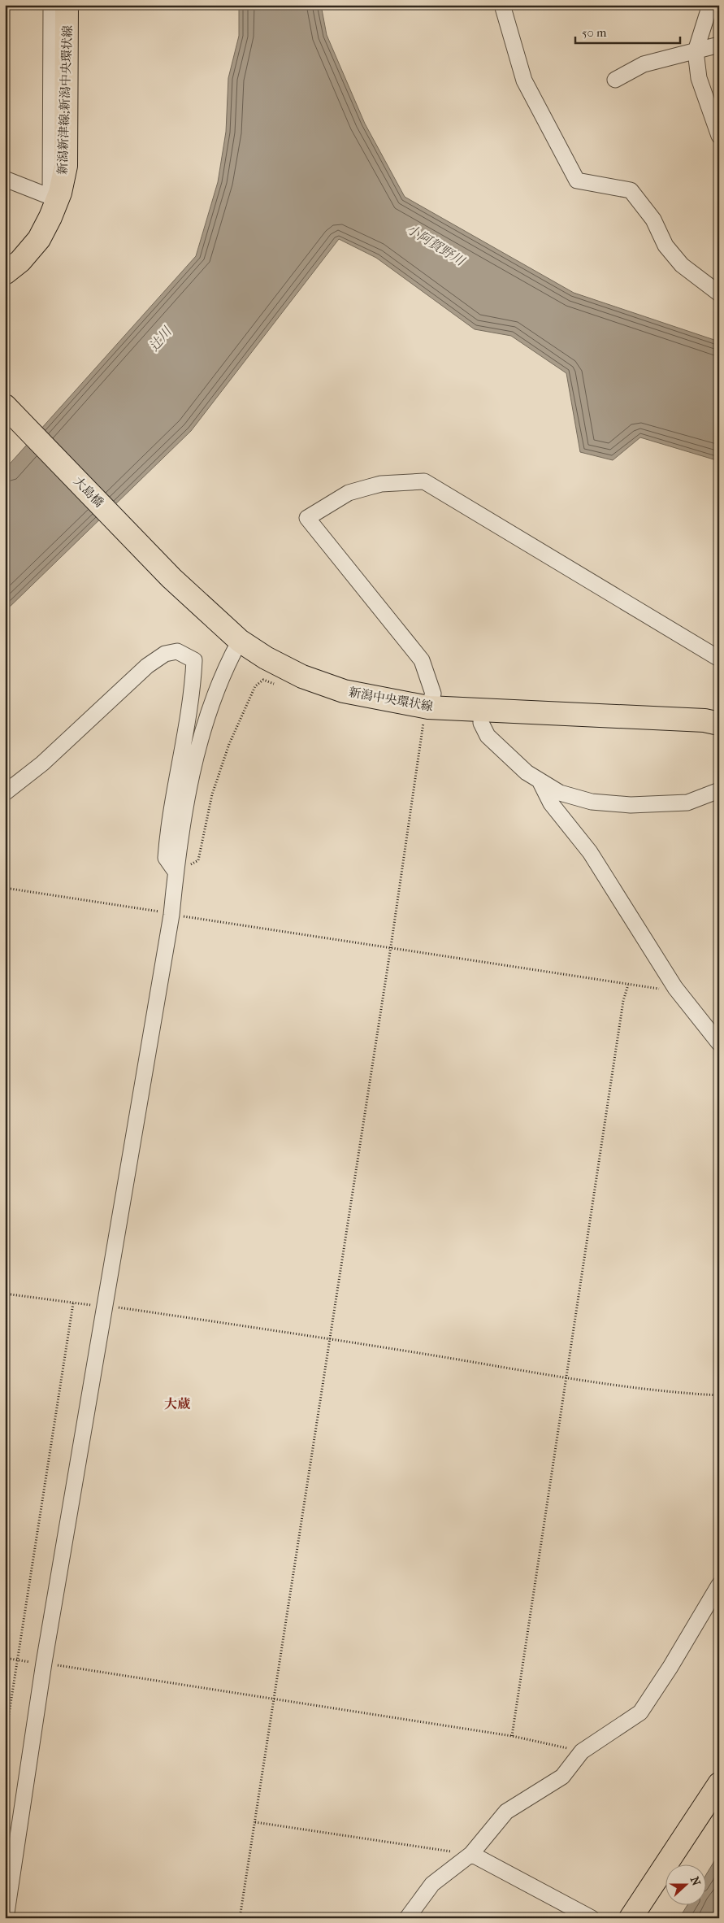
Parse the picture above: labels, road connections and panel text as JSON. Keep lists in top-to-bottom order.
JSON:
{
  "streets": {
    "main road": ["新潟新津線;新潟中央環状線", "大島橋", "新潟中央環状線"]
  },
  "crossings": [
    ["大島橋", "新潟中央環状線"]
  ],
  "districts": ["大蔵"],
  "water": ["小阿賀野川", "辻川"],
  "scale_bar": "50 m",
  "north": "right"
}
